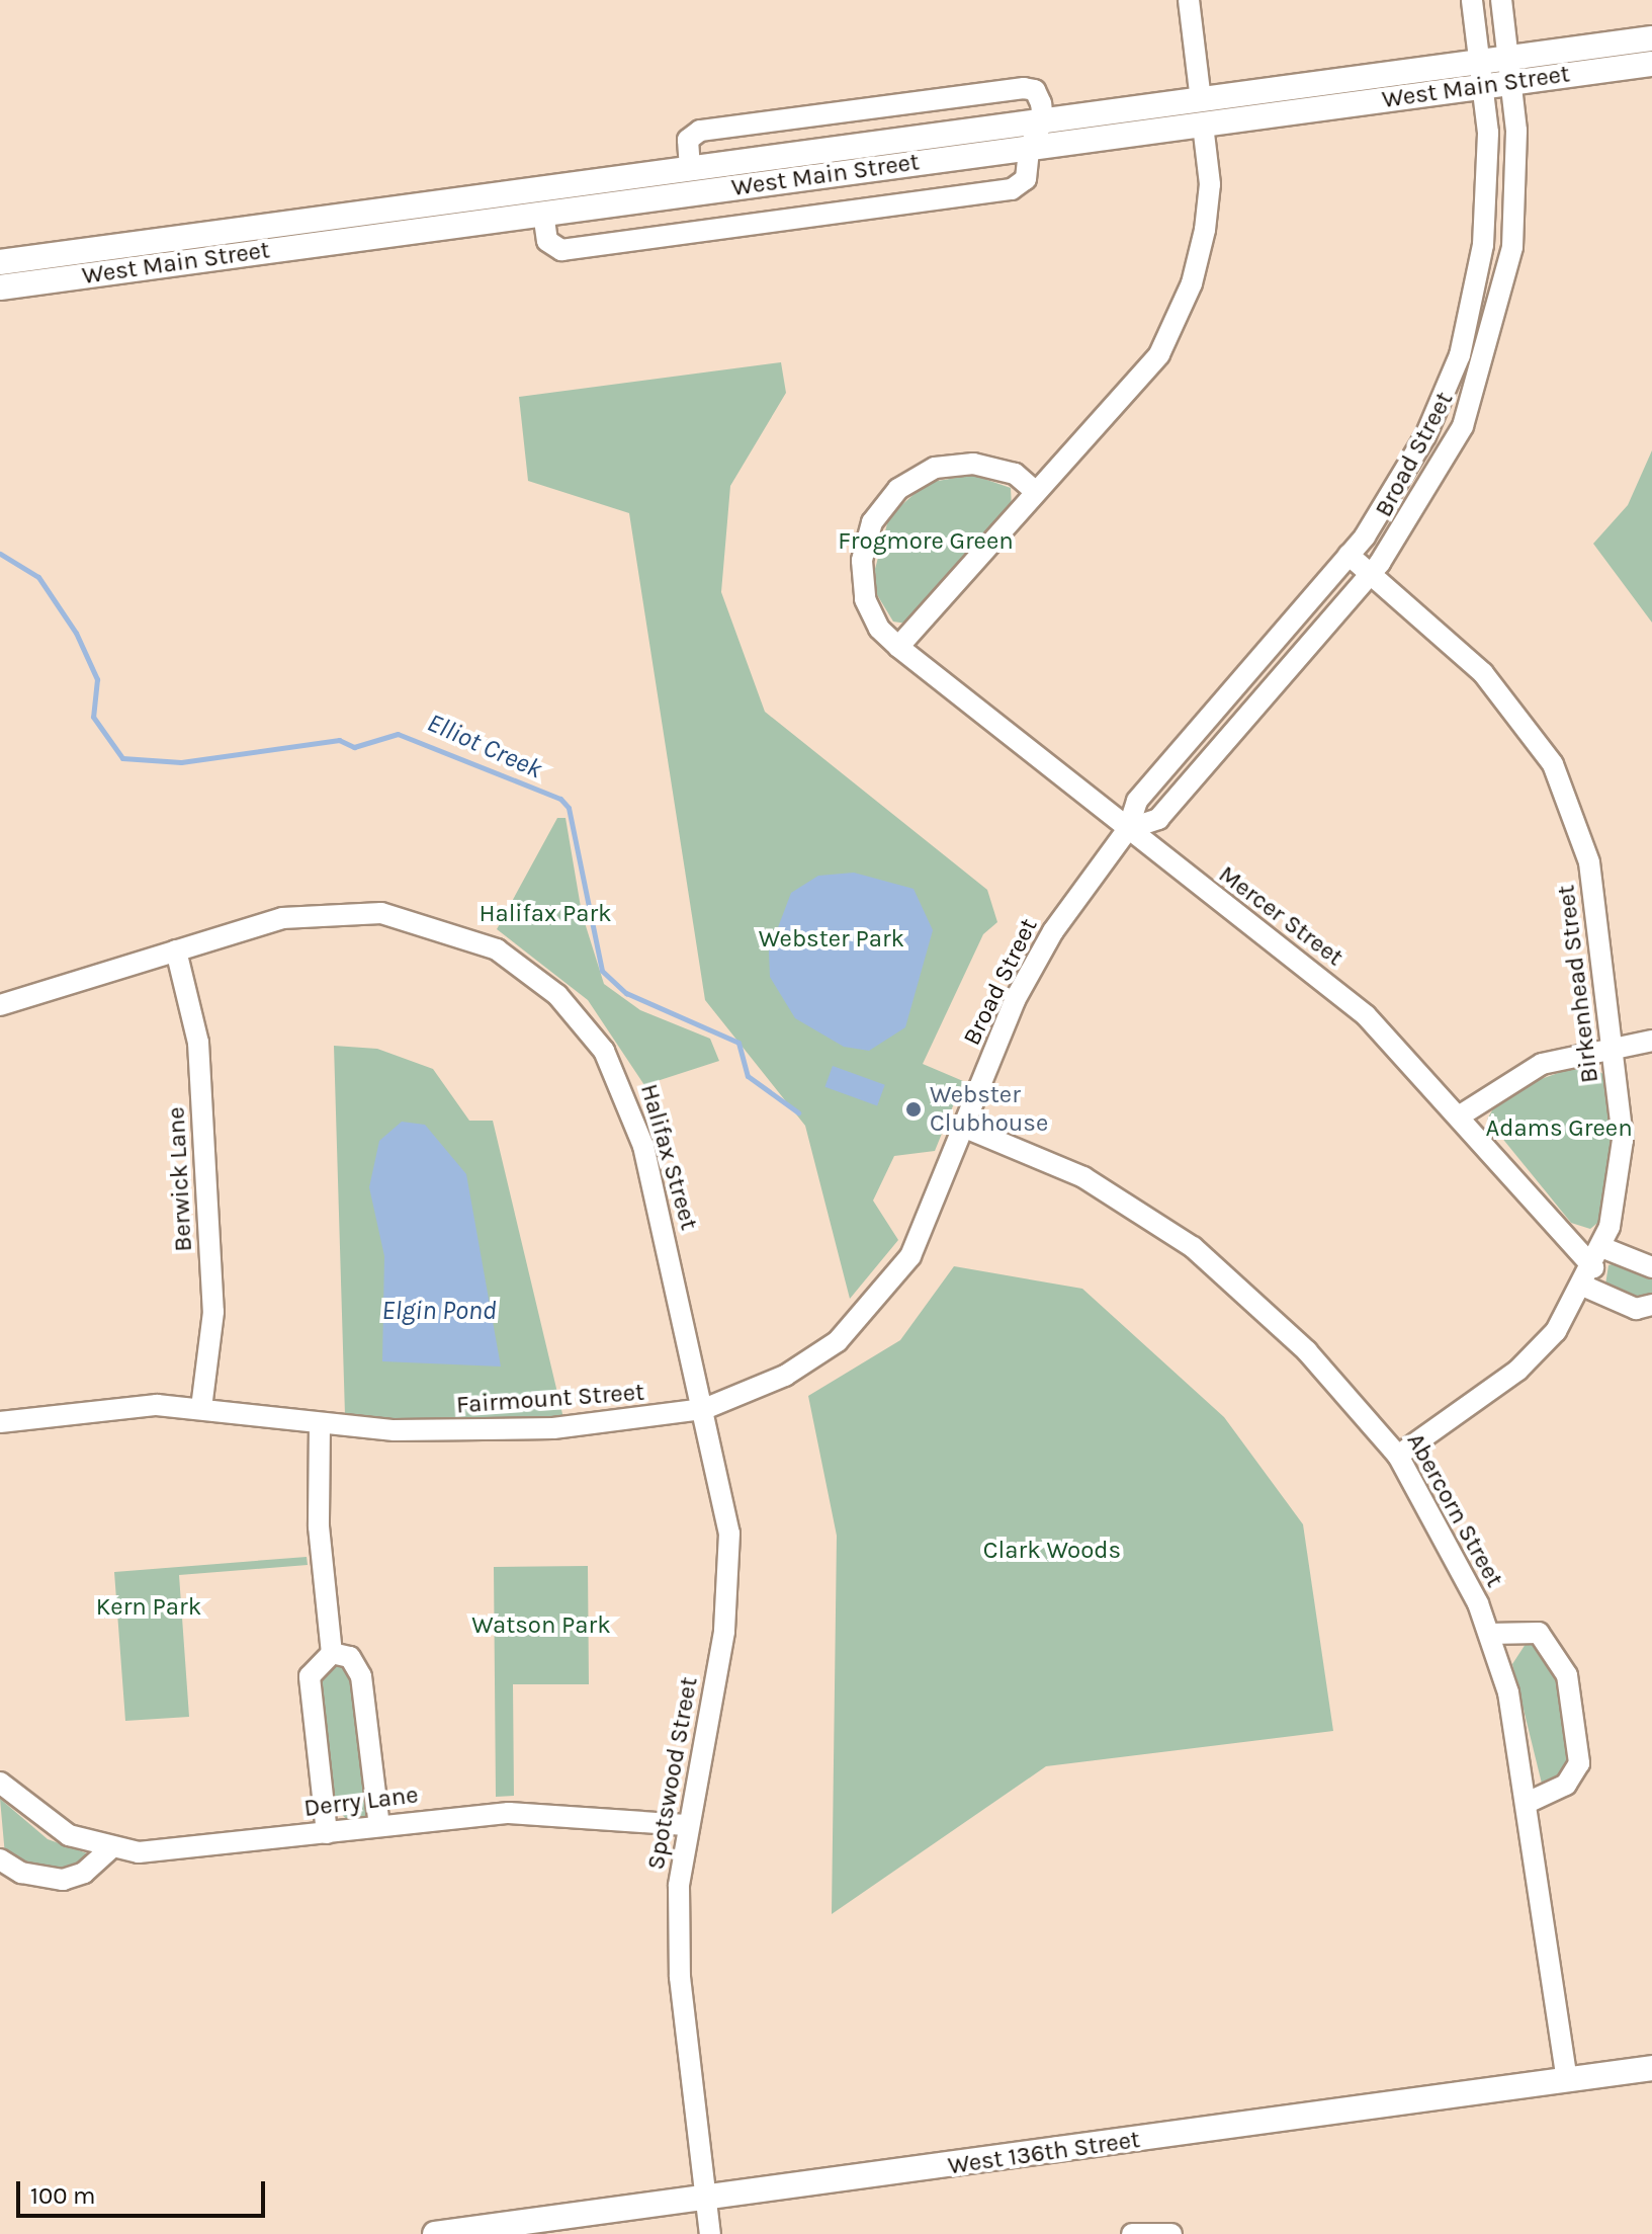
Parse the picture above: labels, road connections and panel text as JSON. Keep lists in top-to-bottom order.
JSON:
{
  "streets": {
    "street": [
      "West Main Street",
      "Broad Street",
      "Mercer Street",
      "Birkenhead Street",
      "Halifax Street",
      "Berwick Lane",
      "Fairmount Street",
      "Abercorn Street",
      "Spotswood Street",
      "Derry Lane",
      "West 136th Street"
    ]
  },
  "crossings": [
    ["West Main Street", "Broad Street"],
    ["Broad Street", "Mercer Street"],
    ["Broad Street", "Birkenhead Street"],
    ["Broad Street", "Fairmount Street"],
    ["Broad Street", "Abercorn Street"],
    ["Mercer Street", "Birkenhead Street"],
    ["Birkenhead Street", "Abercorn Street"],
    ["Halifax Street", "Berwick Lane"],
    ["Halifax Street", "Fairmount Street"],
    ["Halifax Street", "Spotswood Street"],
    ["Berwick Lane", "Fairmount Street"],
    ["Fairmount Street", "Abercorn Street"],
    ["Fairmount Street", "Spotswood Street"],
    ["Abercorn Street", "West 136th Street"],
    ["Spotswood Street", "Derry Lane"],
    ["Spotswood Street", "West 136th Street"]
  ],
  "water": ["Elliot Creek", "Elgin Pond"],
  "parks": [
    "Frogmore Green",
    "Halifax Park",
    "Webster Park",
    "Adams Green",
    "Clark Woods",
    "Kern Park",
    "Watson Park"
  ],
  "places": ["Webster Clubhouse"],
  "scale_bar": "100 m"
}
